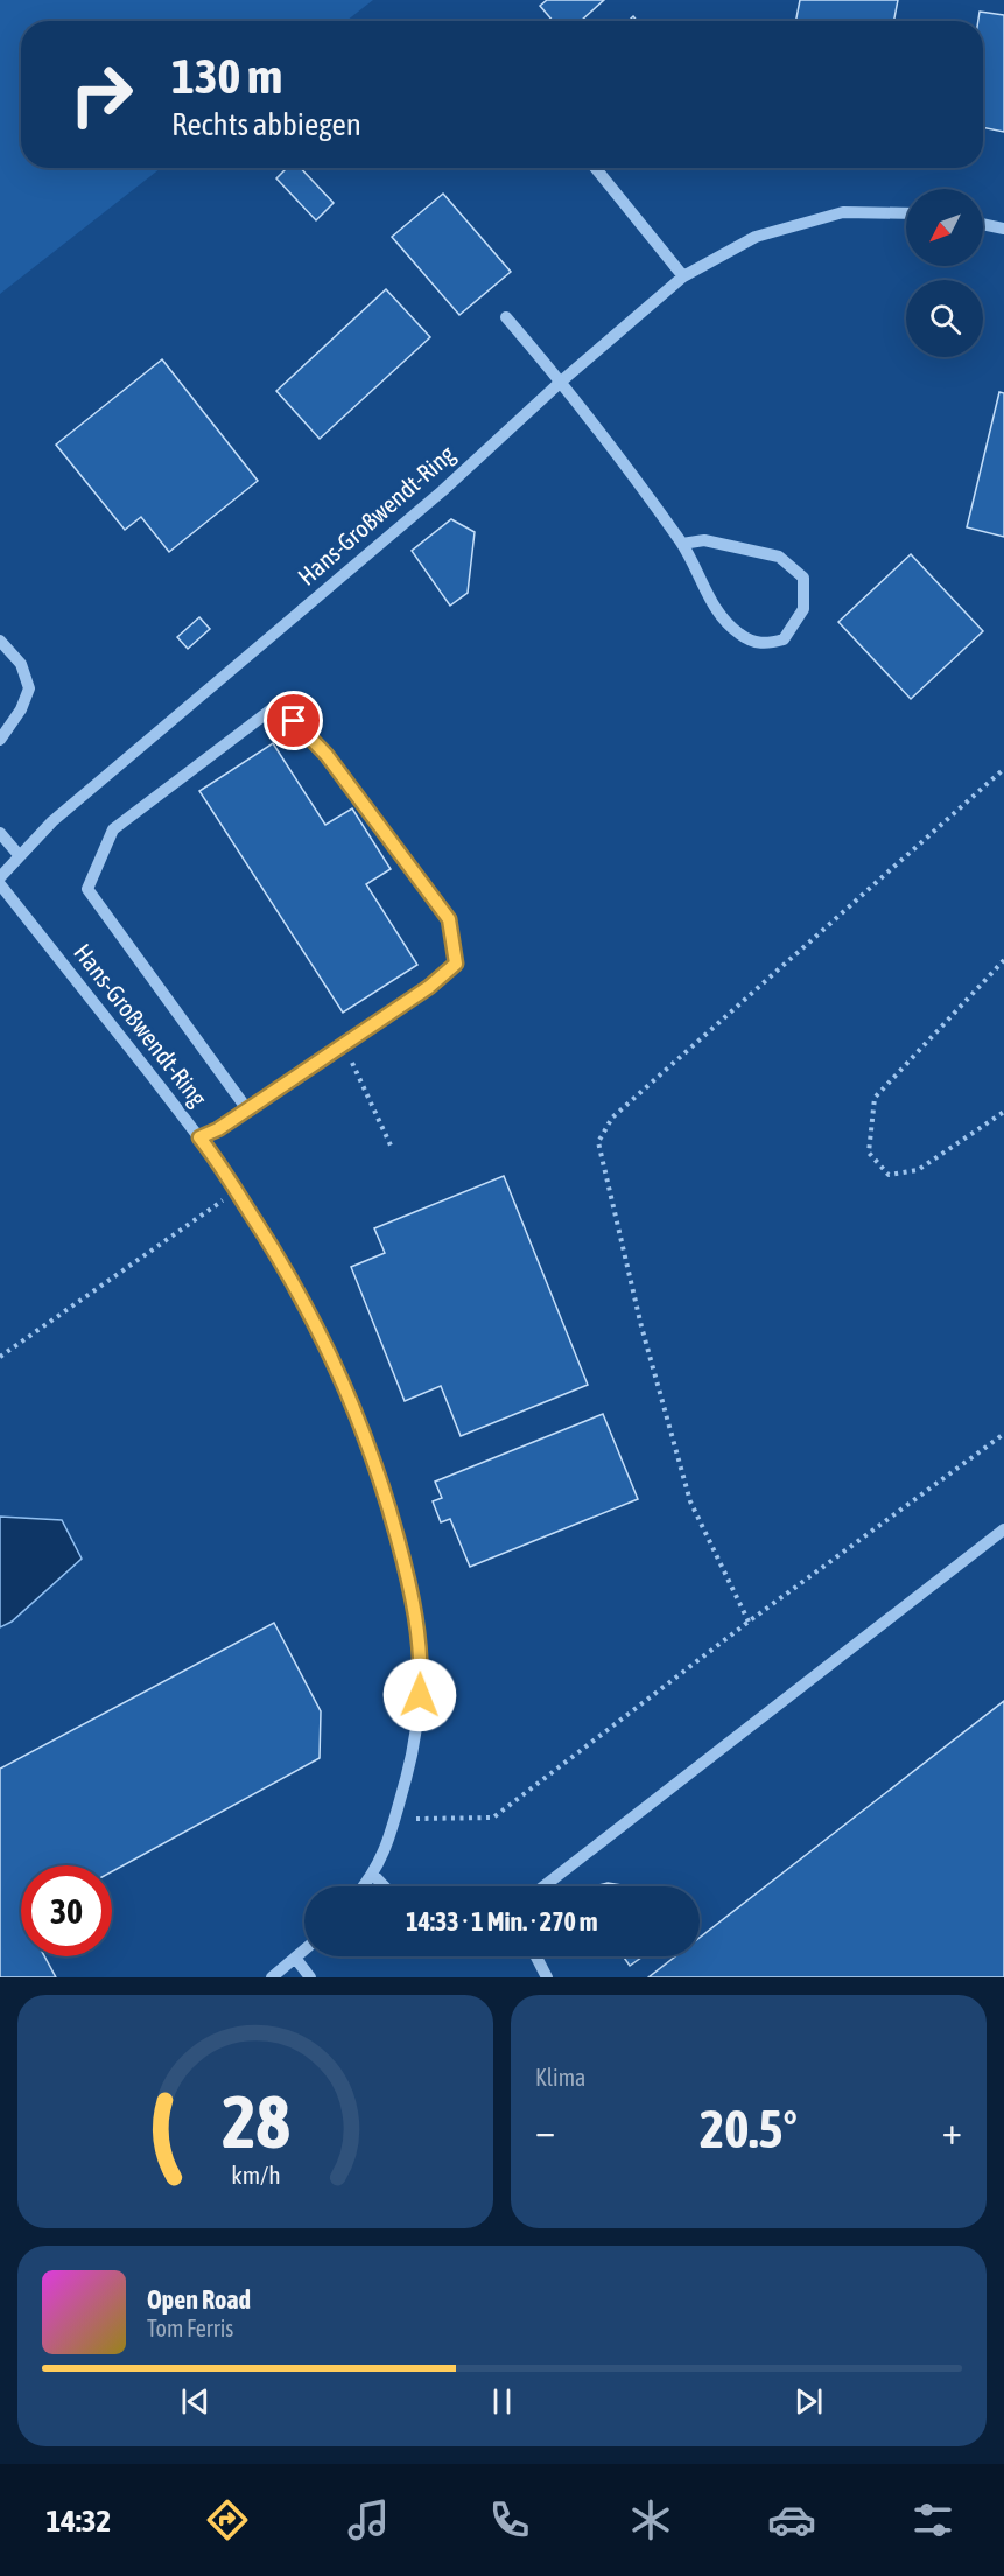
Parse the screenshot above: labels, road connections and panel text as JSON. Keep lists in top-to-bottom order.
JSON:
{
  "streets": {
    "street": ["Hans-Großwendt-Ring"]
  },
  "north": "bottom left",
  "page": {
    "turn": ["130 m", "Rechts abbiegen"],
    "limit": "30",
    "trip": "14:33 · 1 Min. · 270 m",
    "tile": "Klima",
    "heat": ["−", "20.5°", "+"],
    "song": ["Open Road", "Tom Ferris"],
    "tabs": "14:32",
    "gauge": ["28", "km/h"]
  }
}
